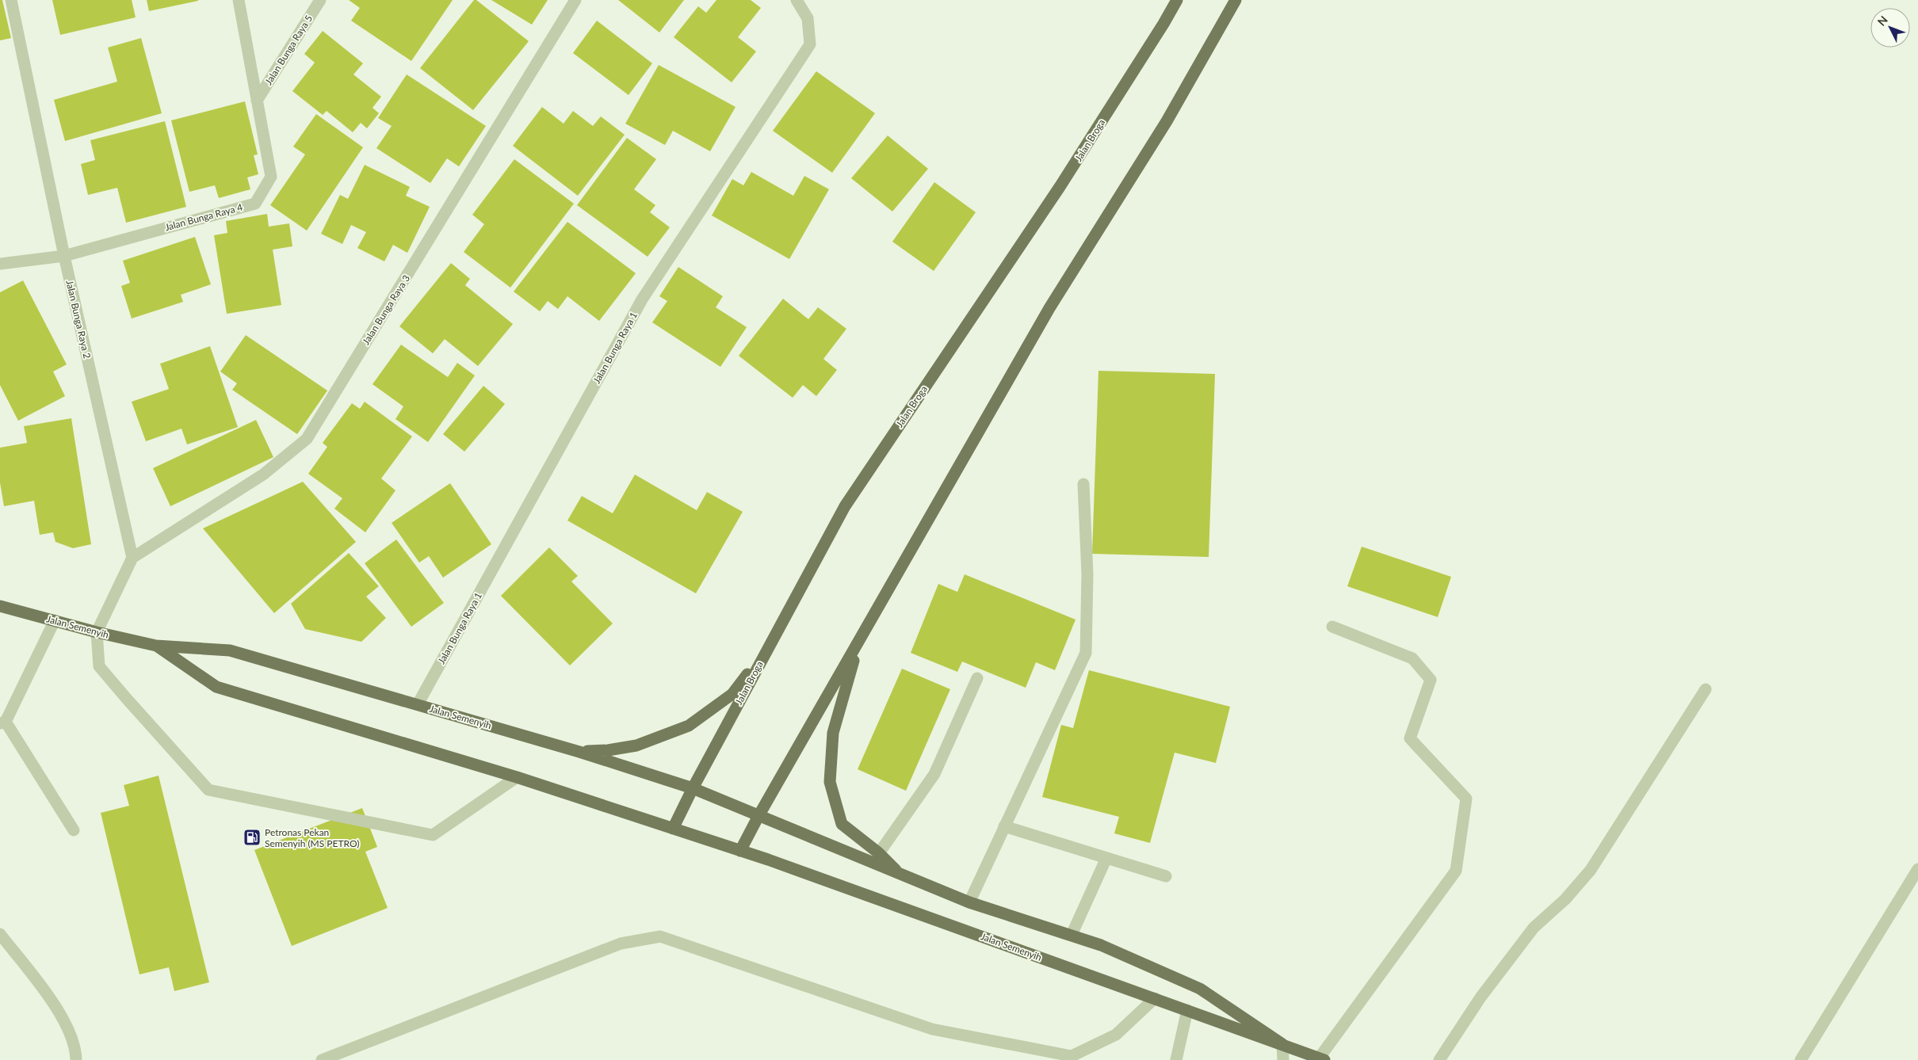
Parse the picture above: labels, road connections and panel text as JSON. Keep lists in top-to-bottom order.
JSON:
{
  "streets": {
    "main road": ["Jalan Broga", "Jalan Semenyih"],
    "street": [
      "Jalan Bunga Raya 5",
      "Jalan Bunga Raya 4",
      "Jalan Bunga Raya 3",
      "Jalan Bunga Raya 2",
      "Jalan Bunga Raya 1"
    ]
  },
  "crossings": [
    ["Jalan Bunga Raya 5", "Jalan Bunga Raya 4"],
    ["Jalan Broga", "Jalan Semenyih"],
    ["Jalan Bunga Raya 4", "Jalan Bunga Raya 2"],
    ["Jalan Bunga Raya 3", "Jalan Bunga Raya 2"],
    ["Jalan Bunga Raya 1", "Jalan Semenyih"]
  ],
  "places": {
    "fuel station": ["Petronas Pekan Semenyih (MS PETRO)"]
  },
  "north": "top left"
}
